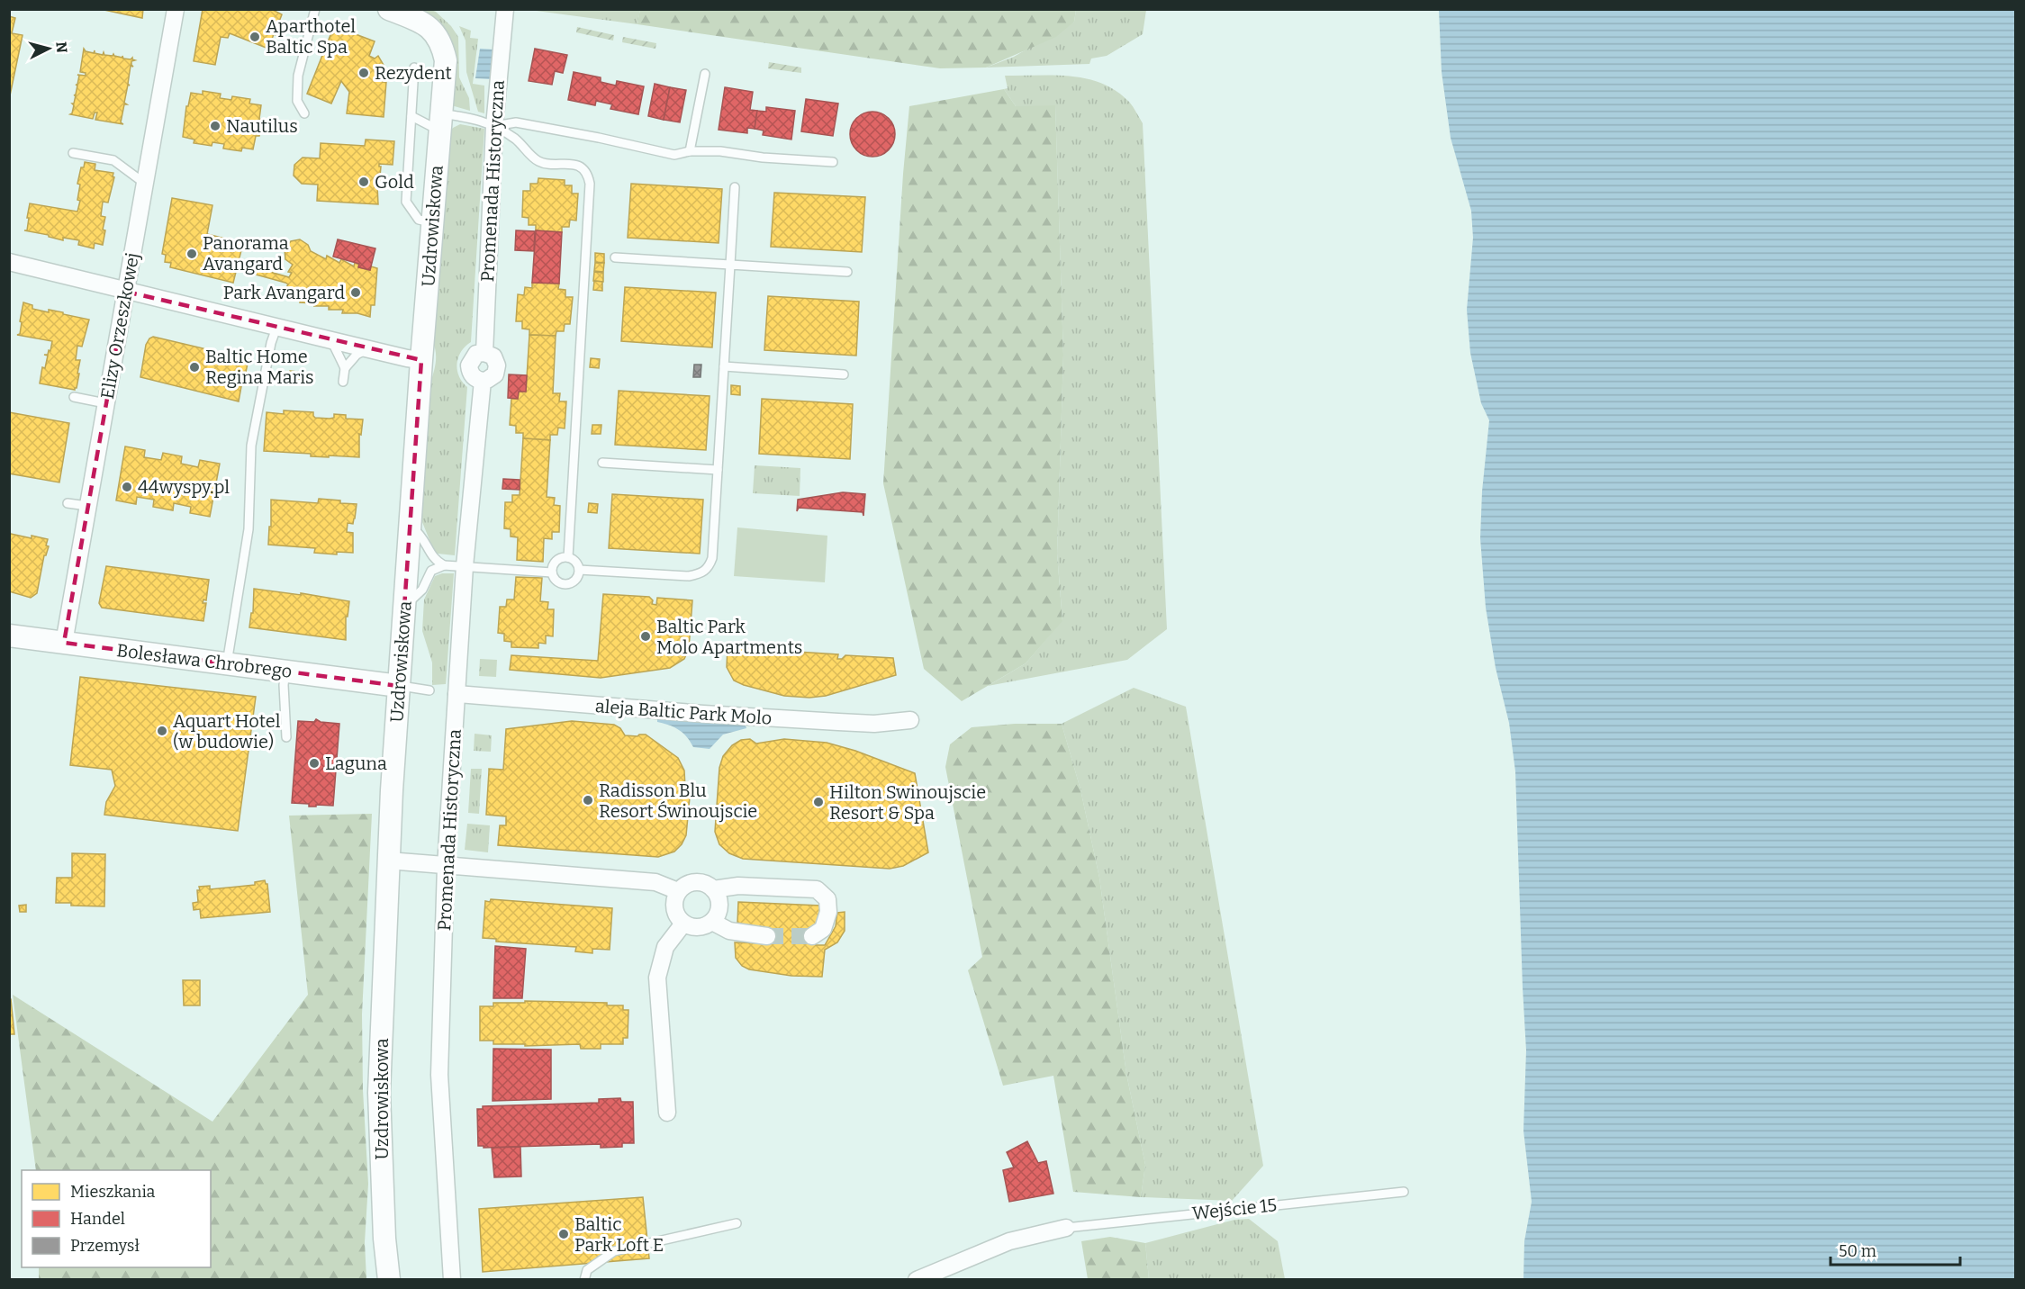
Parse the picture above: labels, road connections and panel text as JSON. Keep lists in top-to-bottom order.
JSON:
{
  "streets": {
    "street": [
      "Promenada Historyczna",
      "Uzdrowiskowa",
      "Elizy Orzeszkowej",
      "Bolesława Chrobrego",
      "aleja Baltic Park Molo"
    ],
    "lane": ["Wejście 15"]
  },
  "crossings": [
    ["Promenada Historyczna", "aleja Baltic Park Molo"],
    ["Uzdrowiskowa", "Bolesława Chrobrego"],
    ["Elizy Orzeszkowej", "Bolesława Chrobrego"]
  ],
  "places": [
    "Aparthotel Baltic Spa",
    "Rezydent",
    "Nautilus",
    "Gold",
    "Panorama Avangard",
    "Park Avangard",
    "Baltic Home Regina Maris",
    "44wyspy.pl",
    "Baltic Park Molo Apartments",
    "Aquart Hotel (w budowie)",
    "Laguna",
    "Radisson Blu Resort Świnoujscie",
    "Hilton Swinoujscie Resort & Spa",
    "Baltic Park Loft E"
  ],
  "legend": ["Mieszkania", "Handel", "Przemysł"],
  "scale_bar": "50 m",
  "north": "right"
}
